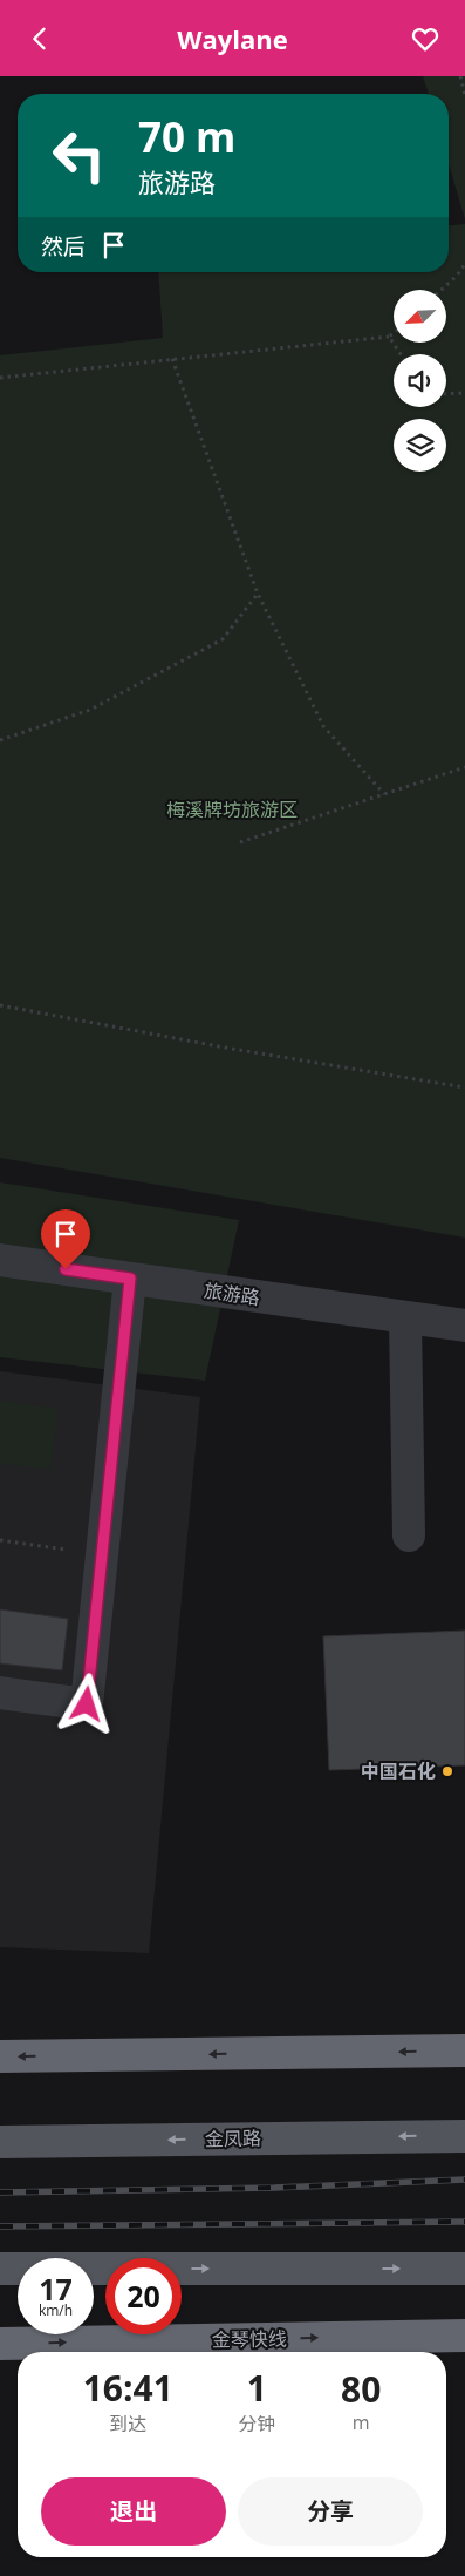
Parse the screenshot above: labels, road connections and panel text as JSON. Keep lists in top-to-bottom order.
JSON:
{
  "streets": {
    "highway": ["金琴快线"],
    "main road": ["金凤路"],
    "street": ["旅游路"]
  },
  "parks": ["梅溪牌坊旅游区"],
  "places": ["中国石化"],
  "north": "bottom left",
  "page": {
    "header": "Waylane",
    "turn": ["70 m", "旅游路"],
    "then": "然后",
    "speed": "17 km/h",
    "limit": "20",
    "eta": [
      "16:41",
      "到达",
      "1",
      "分钟",
      "80",
      "m"
    ],
    "buttons": ["退出", "分享"]
  }
}
